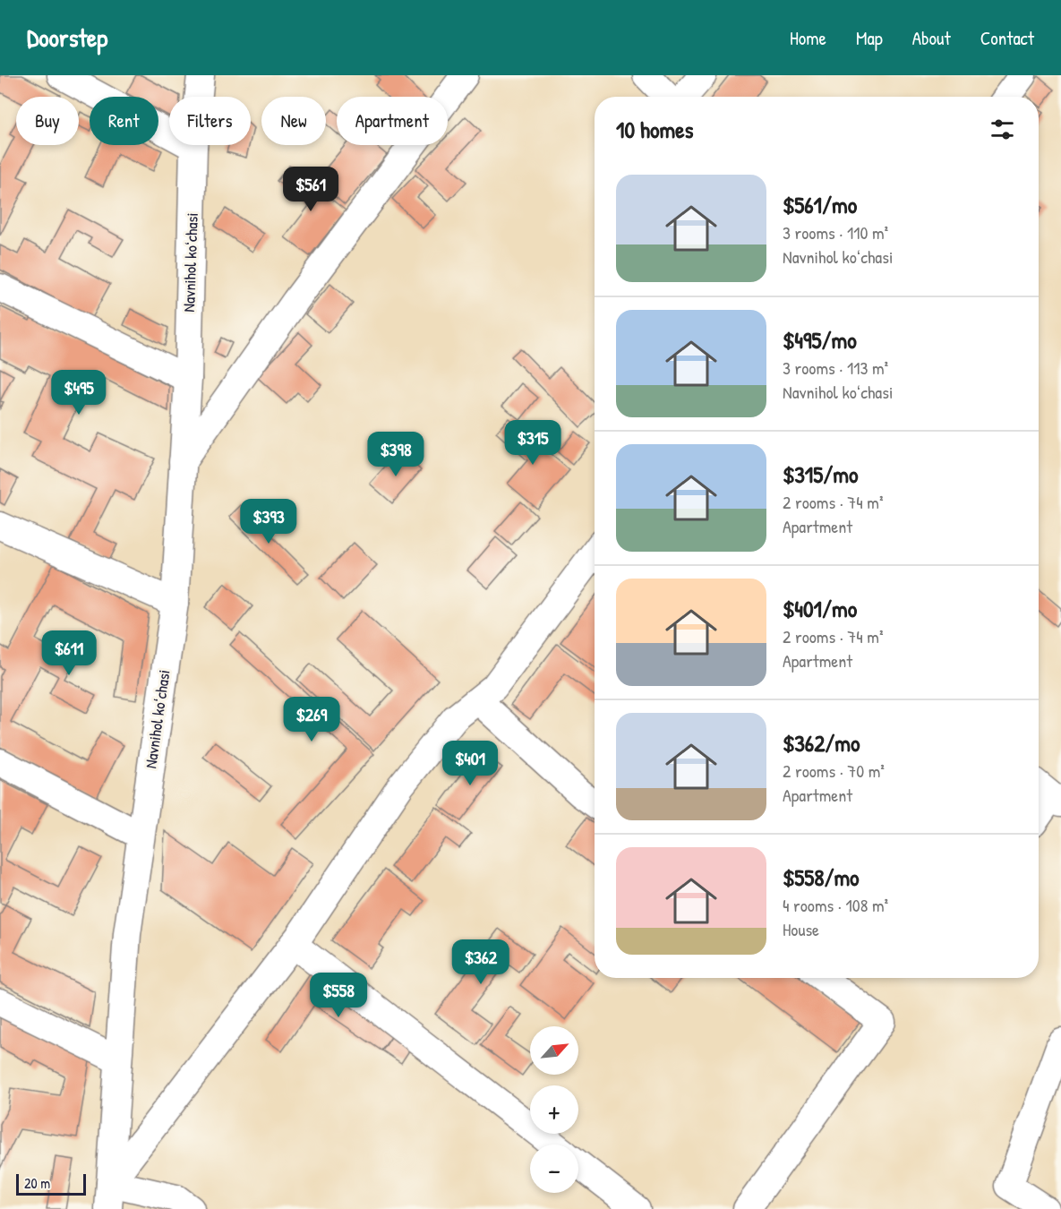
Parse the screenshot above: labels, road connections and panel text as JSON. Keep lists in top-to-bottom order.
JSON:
{
  "streets": {
    "street": ["Navnihol koʻchasi"]
  },
  "scale_bar": "20 m",
  "north": "top right",
  "page": {
    "header": "Doorstep",
    "nav": [
      "Home",
      "Map",
      "About",
      "Contact"
    ],
    "chip": [
      "Buy",
      "Rent",
      "Filters",
      "New",
      "Apartment"
    ],
    "heading": "10 homes",
    "list": [
      {
        "name": "$561/mo",
        "note": "3 rooms · 110 m² · Navnihol koʻchasi"
      },
      {
        "name": "$495/mo",
        "note": "3 rooms · 113 m² · Navnihol koʻchasi"
      },
      {
        "name": "$315/mo",
        "note": "2 rooms · 74 m² · Apartment"
      },
      {
        "name": "$401/mo",
        "note": "2 rooms · 74 m² · Apartment"
      },
      {
        "name": "$362/mo",
        "note": "2 rooms · 70 m² · Apartment"
      },
      {
        "name": "$558/mo",
        "note": "4 rooms · 108 m² · House"
      }
    ],
    "price": [
      "$561",
      "$495",
      "$315",
      "$398",
      "$393",
      "$611",
      "$269",
      "$401",
      "$362",
      "$558"
    ],
    "map_buttons": ["+", "−"],
    "scale": "20 m"
  }
}
